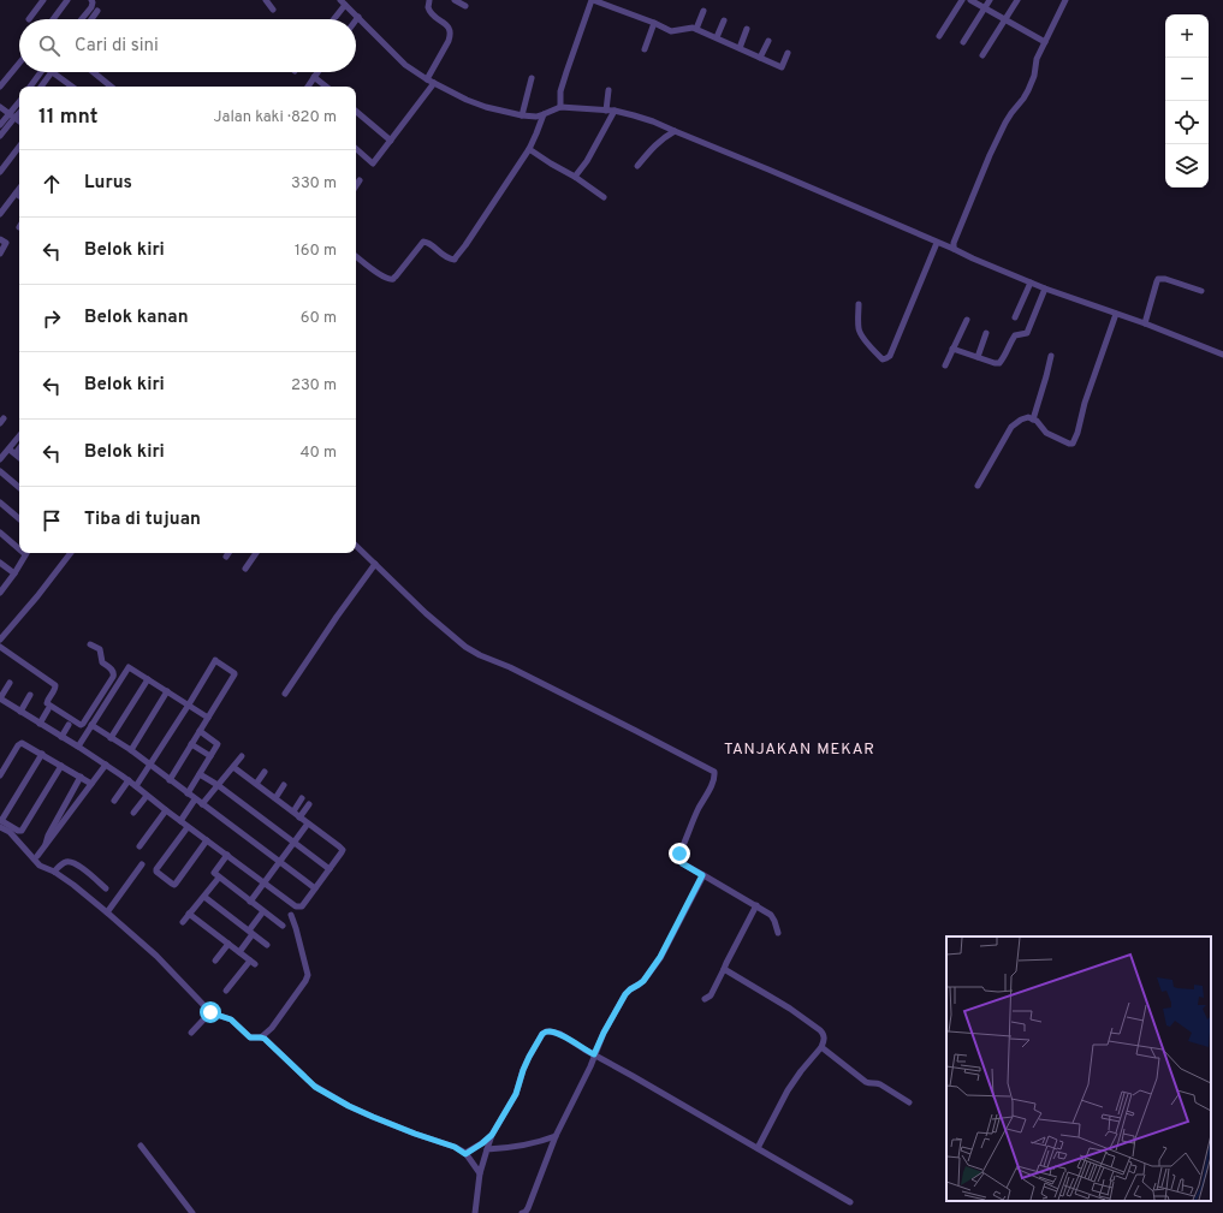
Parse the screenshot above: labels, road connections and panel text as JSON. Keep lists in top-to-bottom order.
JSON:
{
  "districts": ["TANJAKAN MEKAR"],
  "page": {
    "map_buttons": ["+", "−"],
    "search": "Cari di sini",
    "heading": ["11 mnt", "Jalan kaki · 820 m"],
    "list": [
      ["Lurus", "330 m"],
      ["Belok kiri", "160 m"],
      ["Belok kanan", "60 m"],
      ["Belok kiri", "230 m"],
      ["Belok kiri", "40 m"],
      "Tiba di tujuan"
    ]
  }
}
